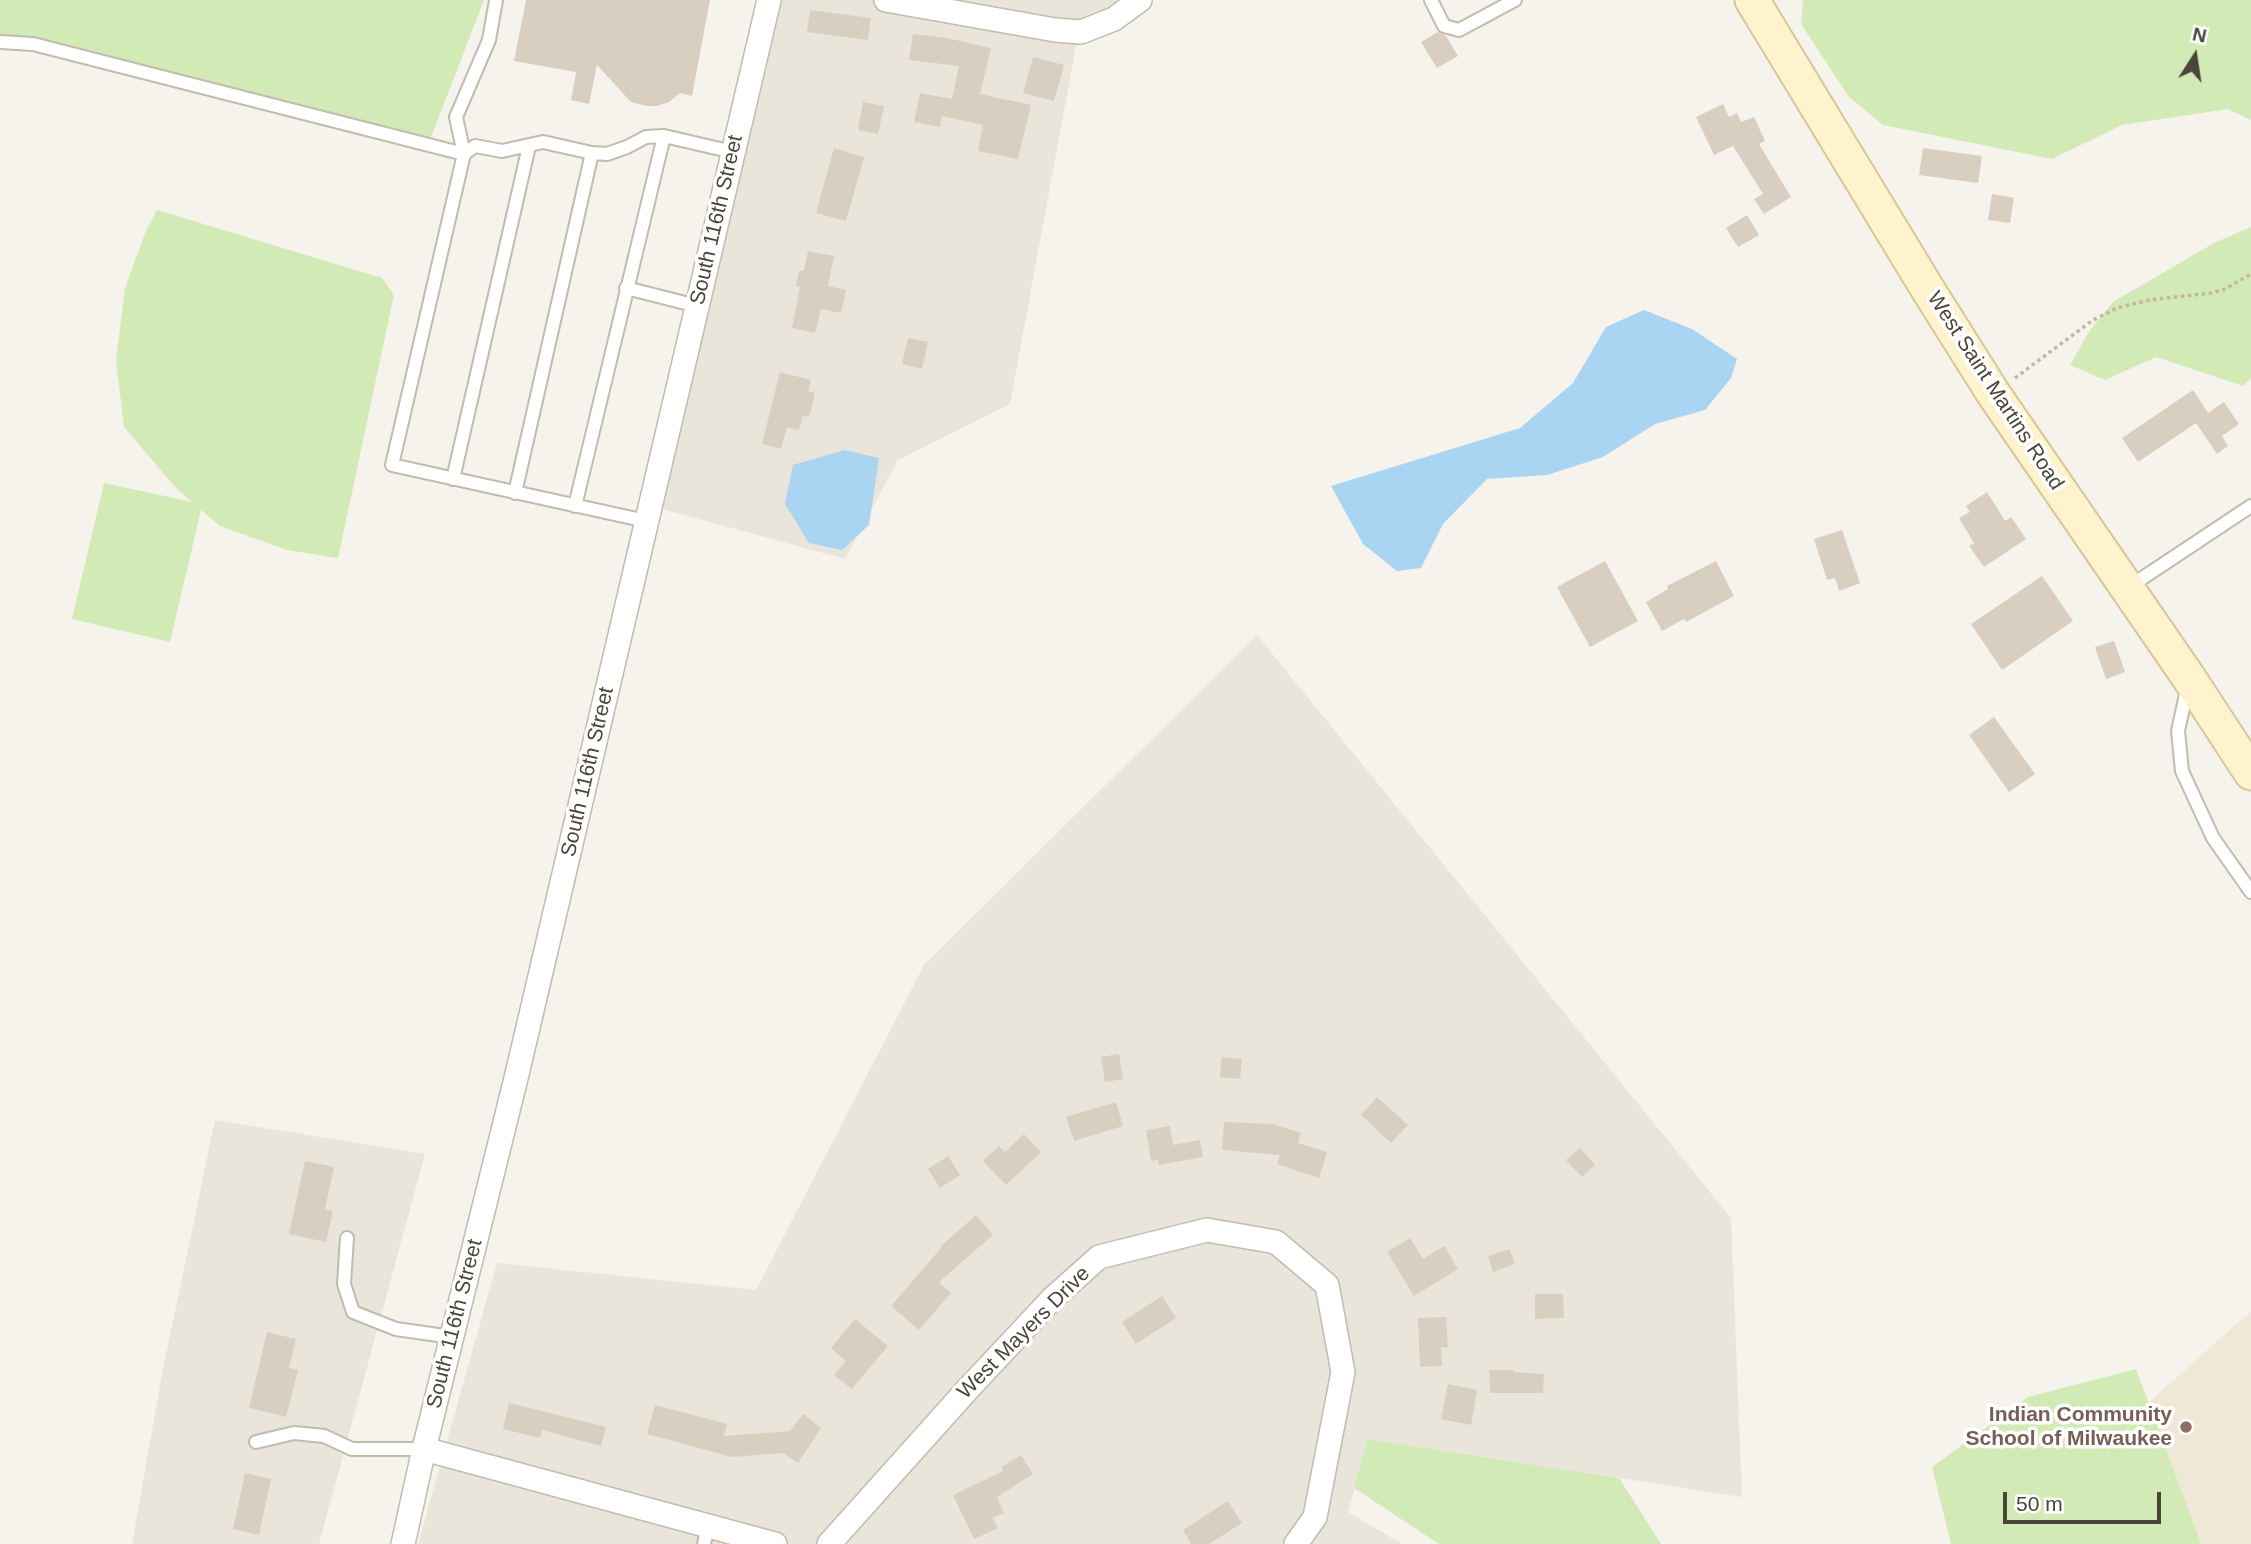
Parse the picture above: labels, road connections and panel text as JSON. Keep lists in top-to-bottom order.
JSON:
{
  "streets": {
    "street": ["South 116th Street", "West Saint Martins Road", "West Mayers Drive"]
  },
  "places": ["Indian Community School of Milwaukee"],
  "scale_bar": "50 m",
  "north": "top"
}
